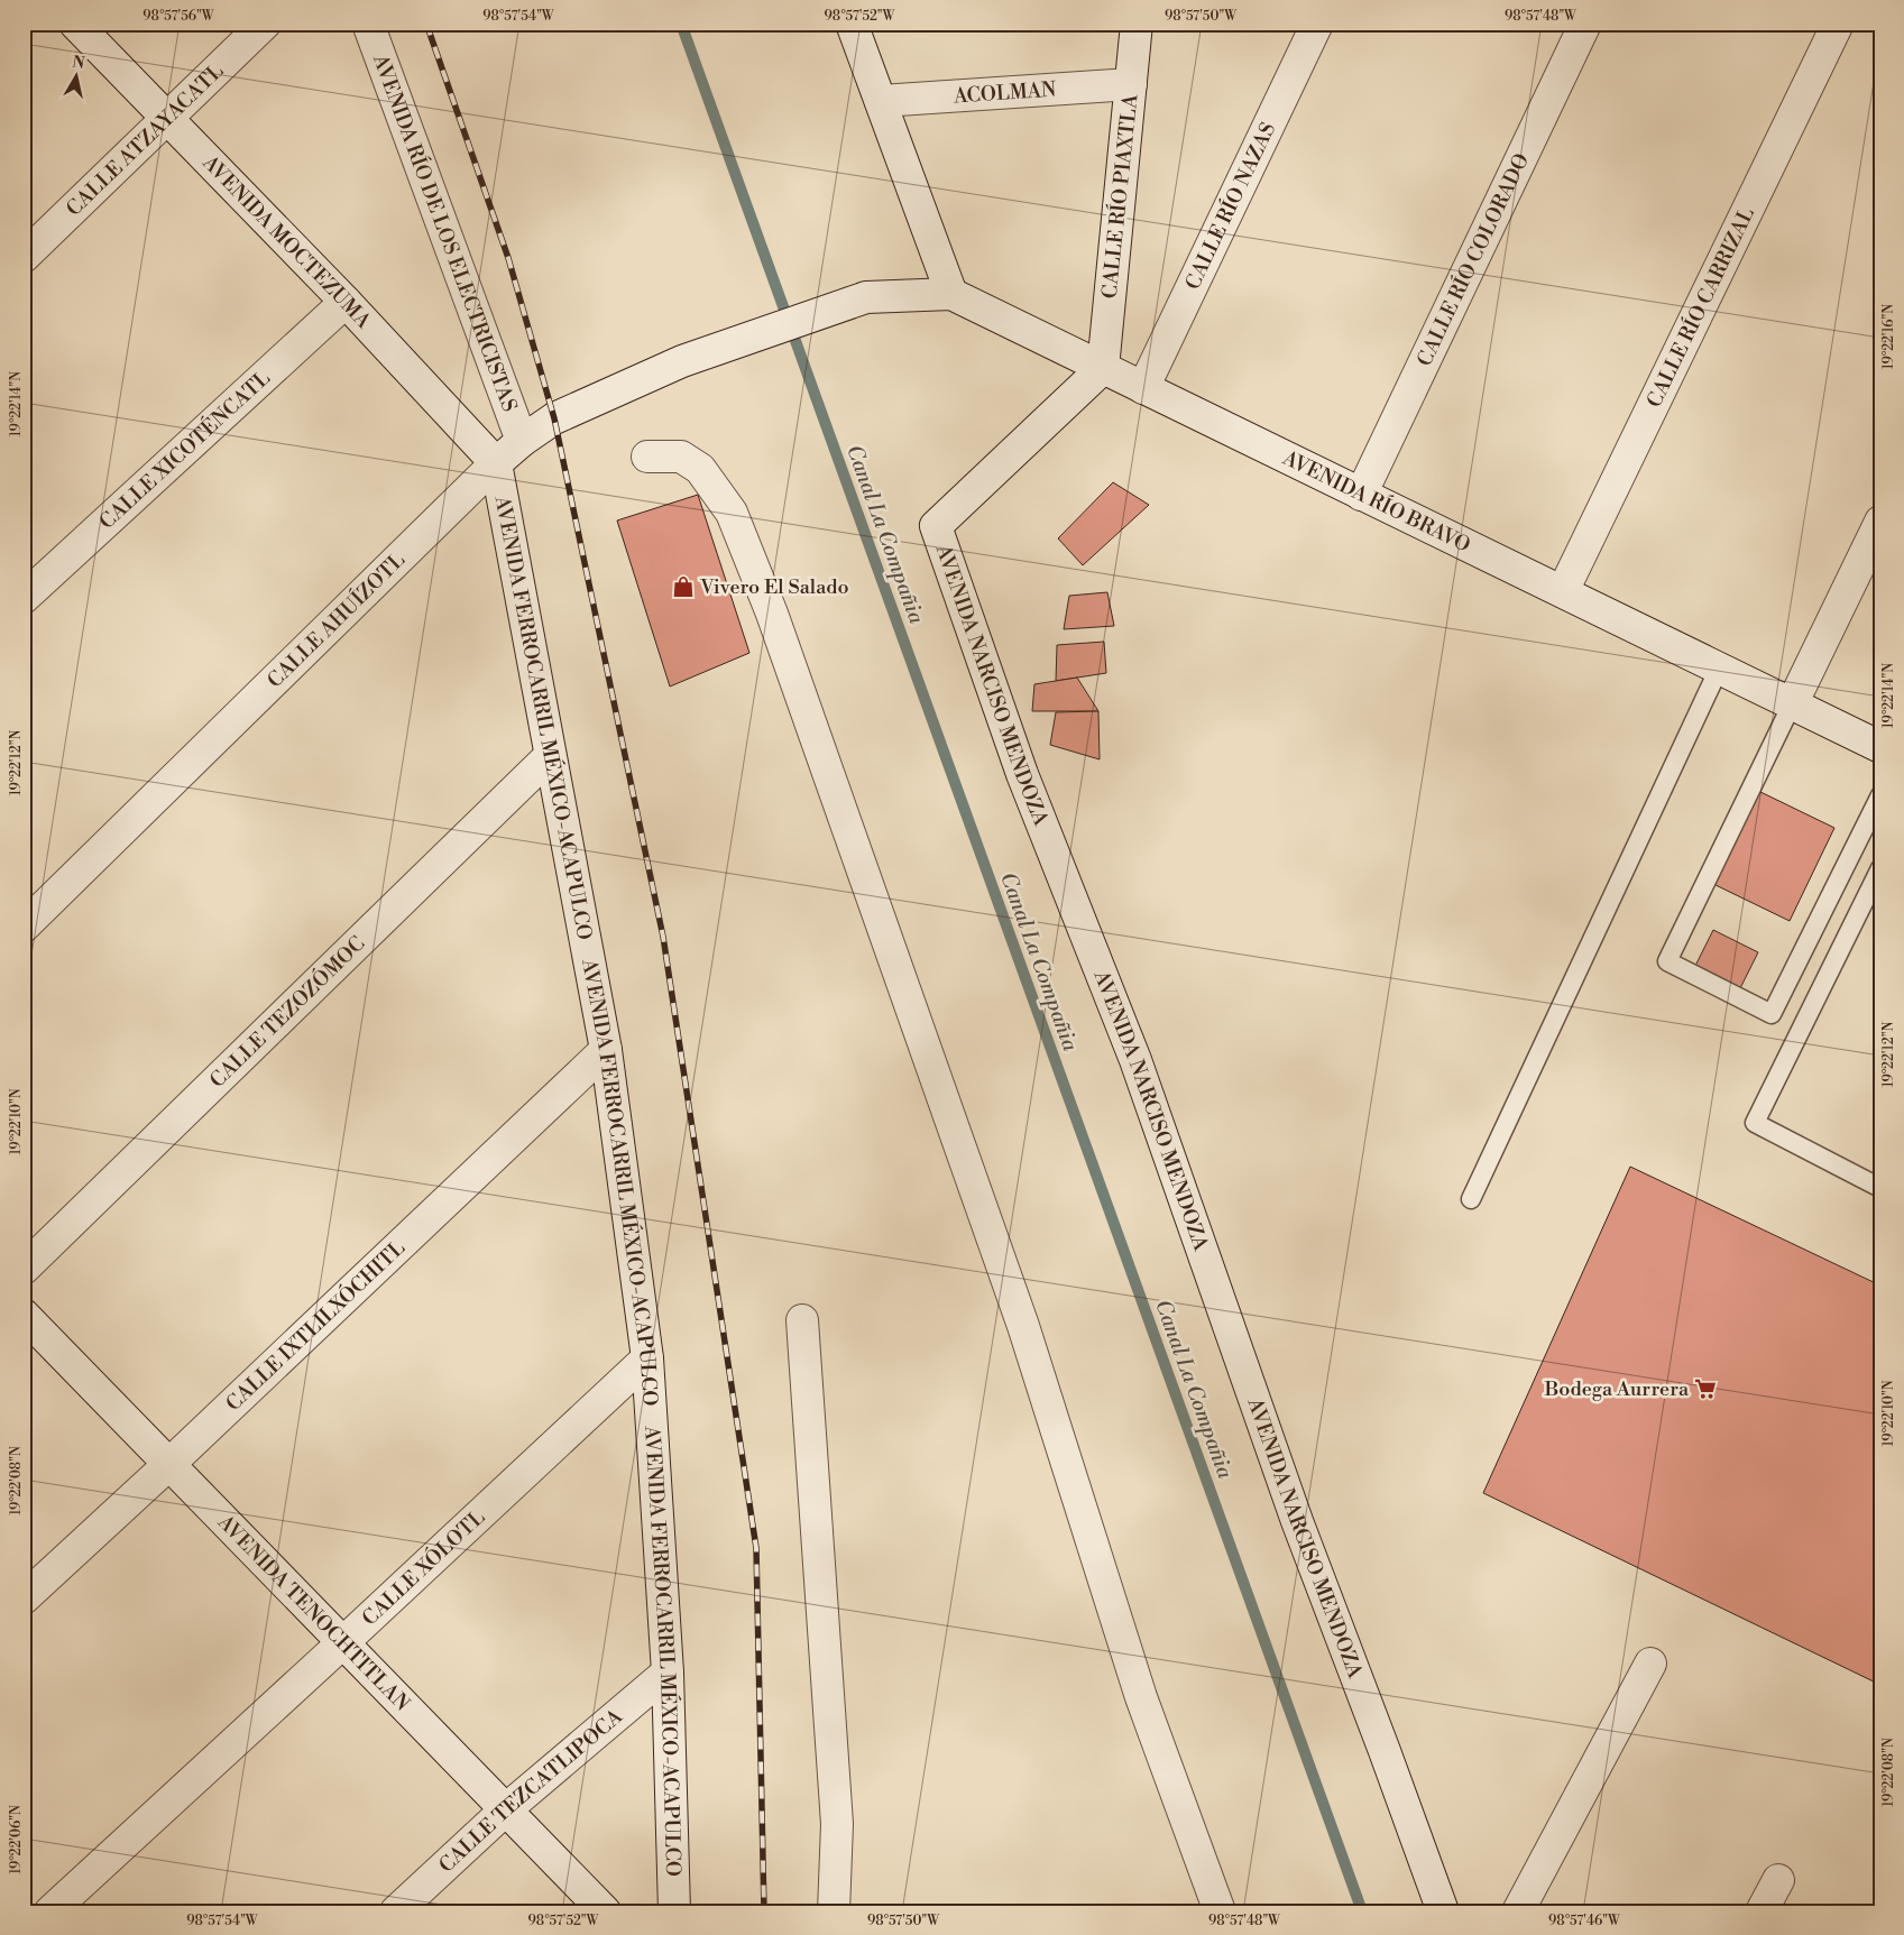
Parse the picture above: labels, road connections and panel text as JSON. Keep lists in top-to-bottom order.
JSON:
{
  "streets": {
    "street": [
      "ACOLMAN",
      "CALLE ATZAYACATL",
      "CALLE RÍO PIAXTLA",
      "CALLE RÍO NAZAS",
      "AVENIDA RÍO DE LOS ELECTRICISTAS",
      "AVENIDA MOCTEZUMA",
      "CALLE RÍO COLORADO",
      "CALLE RÍO CARRIZAL",
      "CALLE XICOTÉNCATL",
      "AVENIDA RÍO BRAVO",
      "CALLE AHUÍZOTL",
      "AVENIDA NARCISO MENDOZA",
      "AVENIDA FERROCARRIL MÉXICO-ACAPULCO",
      "CALLE TEZOZÓMOC",
      "CALLE IXTLILXÓCHITL",
      "CALLE XÓLOTL",
      "AVENIDA TENOCHTITLAN",
      "CALLE TEZCATLIPOCA"
    ]
  },
  "crossings": [
    ["ACOLMAN", "CALLE RÍO PIAXTLA"],
    ["CALLE ATZAYACATL", "AVENIDA MOCTEZUMA"],
    ["CALLE RÍO PIAXTLA", "AVENIDA RÍO BRAVO"],
    ["CALLE RÍO PIAXTLA", "AVENIDA NARCISO MENDOZA"],
    ["CALLE RÍO NAZAS", "AVENIDA RÍO BRAVO"],
    ["AVENIDA RÍO DE LOS ELECTRICISTAS", "CALLE AHUÍZOTL"],
    ["AVENIDA MOCTEZUMA", "CALLE XICOTÉNCATL"],
    ["AVENIDA MOCTEZUMA", "CALLE AHUÍZOTL"],
    ["AVENIDA MOCTEZUMA", "AVENIDA FERROCARRIL MÉXICO-ACAPULCO"],
    ["CALLE RÍO COLORADO", "AVENIDA RÍO BRAVO"],
    ["CALLE RÍO CARRIZAL", "AVENIDA RÍO BRAVO"],
    ["AVENIDA RÍO BRAVO", "CALLE AHUÍZOTL"],
    ["AVENIDA RÍO BRAVO", "AVENIDA NARCISO MENDOZA"],
    ["CALLE AHUÍZOTL", "AVENIDA FERROCARRIL MÉXICO-ACAPULCO"],
    ["AVENIDA FERROCARRIL MÉXICO-ACAPULCO", "CALLE TEZOZÓMOC"],
    ["AVENIDA FERROCARRIL MÉXICO-ACAPULCO", "CALLE IXTLILXÓCHITL"],
    ["AVENIDA FERROCARRIL MÉXICO-ACAPULCO", "CALLE XÓLOTL"],
    ["AVENIDA FERROCARRIL MÉXICO-ACAPULCO", "CALLE TEZCATLIPOCA"],
    ["CALLE IXTLILXÓCHITL", "AVENIDA TENOCHTITLAN"],
    ["CALLE XÓLOTL", "AVENIDA TENOCHTITLAN"],
    ["AVENIDA TENOCHTITLAN", "CALLE TEZCATLIPOCA"]
  ],
  "water": ["Canal La Compañia"],
  "places": {
    "shop": ["Vivero El Salado"],
    "supermarket": ["Bodega Aurrera"]
  },
  "north": "top",
  "coordinates": [
    "98°57'56\"W",
    "98°57'54\"W",
    "98°57'52\"W",
    "98°57'50\"W",
    "98°57'48\"W",
    "19°22'16\"N",
    "19°22'14\"N",
    "19°22'12\"N",
    "19°22'10\"N",
    "19°22'08\"N",
    "19°22'06\"N",
    "98°57'46\"W"
  ]
}
